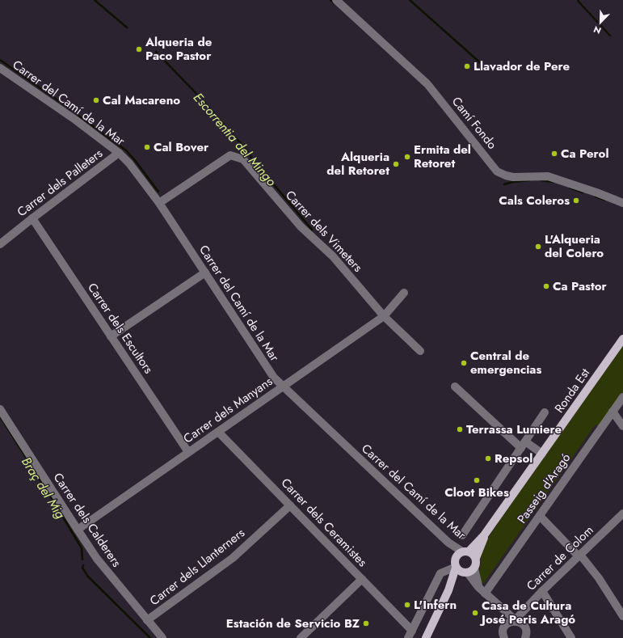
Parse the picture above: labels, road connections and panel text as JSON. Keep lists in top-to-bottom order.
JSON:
{
  "streets": {
    "main road": ["Ronda Est"],
    "street": [
      "Carrer del Camí de la Mar",
      "Camí Fondo",
      "Carrer dels Palleters",
      "Carrer dels Vimeters",
      "Carrer dels Escultors",
      "Carrer dels Manyans",
      "Passeig d'Aragó",
      "Carrer dels Calderers",
      "Carrer dels Ceramistes",
      "Carrer de Colom",
      "Carrer dels Llanterners"
    ]
  },
  "crossings": [
    ["Carrer del Camí de la Mar", "Carrer dels Palleters"],
    ["Carrer del Camí de la Mar", "Carrer dels Vimeters"],
    ["Carrer del Camí de la Mar", "Ronda Est"],
    ["Carrer del Camí de la Mar", "Carrer dels Manyans"],
    ["Carrer dels Palleters", "Carrer dels Escultors"],
    ["Carrer dels Vimeters", "Carrer dels Manyans"],
    ["Carrer dels Escultors", "Carrer dels Manyans"],
    ["Carrer dels Manyans", "Carrer dels Calderers"],
    ["Carrer dels Manyans", "Carrer dels Ceramistes"],
    ["Carrer dels Calderers", "Carrer dels Llanterners"],
    ["Carrer dels Ceramistes", "Carrer dels Llanterners"]
  ],
  "water": ["Escorrentia del Mingo", "Braç del Mig"],
  "places": [
    "Alqueria de Paco Pastor",
    "Llavador de Pere",
    "Cal Macareno",
    "Cal Bover",
    "Ca Perol",
    "Ermita del Retoret",
    "Alqueria del Retoret",
    "Cals Coleros",
    "L'Alqueria del Colero",
    "Ca Pastor",
    "Central de emergencias",
    "Terrassa Lumiere",
    "Repsol",
    "Cloot Bikes",
    "L'Infern",
    "Casa de Cultura José Peris Aragó",
    "Estación de Servicio BZ"
  ],
  "north": "bottom left"
}
